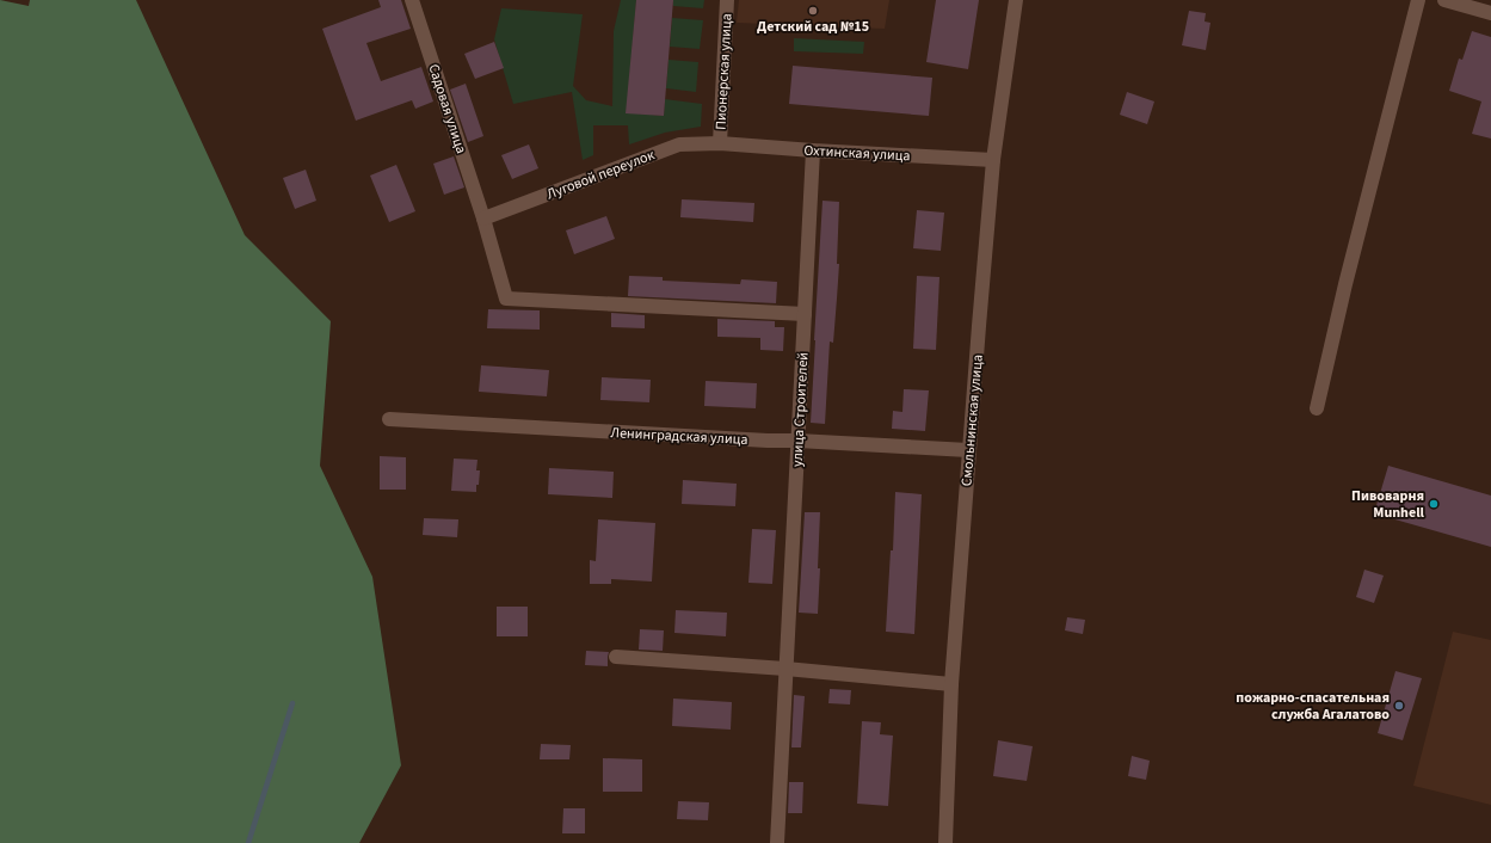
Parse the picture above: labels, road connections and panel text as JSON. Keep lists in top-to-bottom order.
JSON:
{
  "streets": {
    "street": [
      "Пионерская улица",
      "Садовая улица",
      "Охтинская улица",
      "Луговой переулок",
      "улица Строителей",
      "Смольнинская улица",
      "Ленинградская улица"
    ]
  },
  "crossings": [
    ["Пионерская улица", "Охтинская улица"],
    ["Пионерская улица", "Луговой переулок"],
    ["Садовая улица", "Луговой переулок"],
    ["Садовая улица", "улица Строителей"],
    ["Охтинская улица", "Луговой переулок"],
    ["Охтинская улица", "улица Строителей"],
    ["Охтинская улица", "Смольнинская улица"],
    ["улица Строителей", "Ленинградская улица"],
    ["Смольнинская улица", "Ленинградская улица"]
  ],
  "places": ["Детский сад №15", "Пивоварня Munhell", "пожарно-спасательная служба Агалатово"]
}
